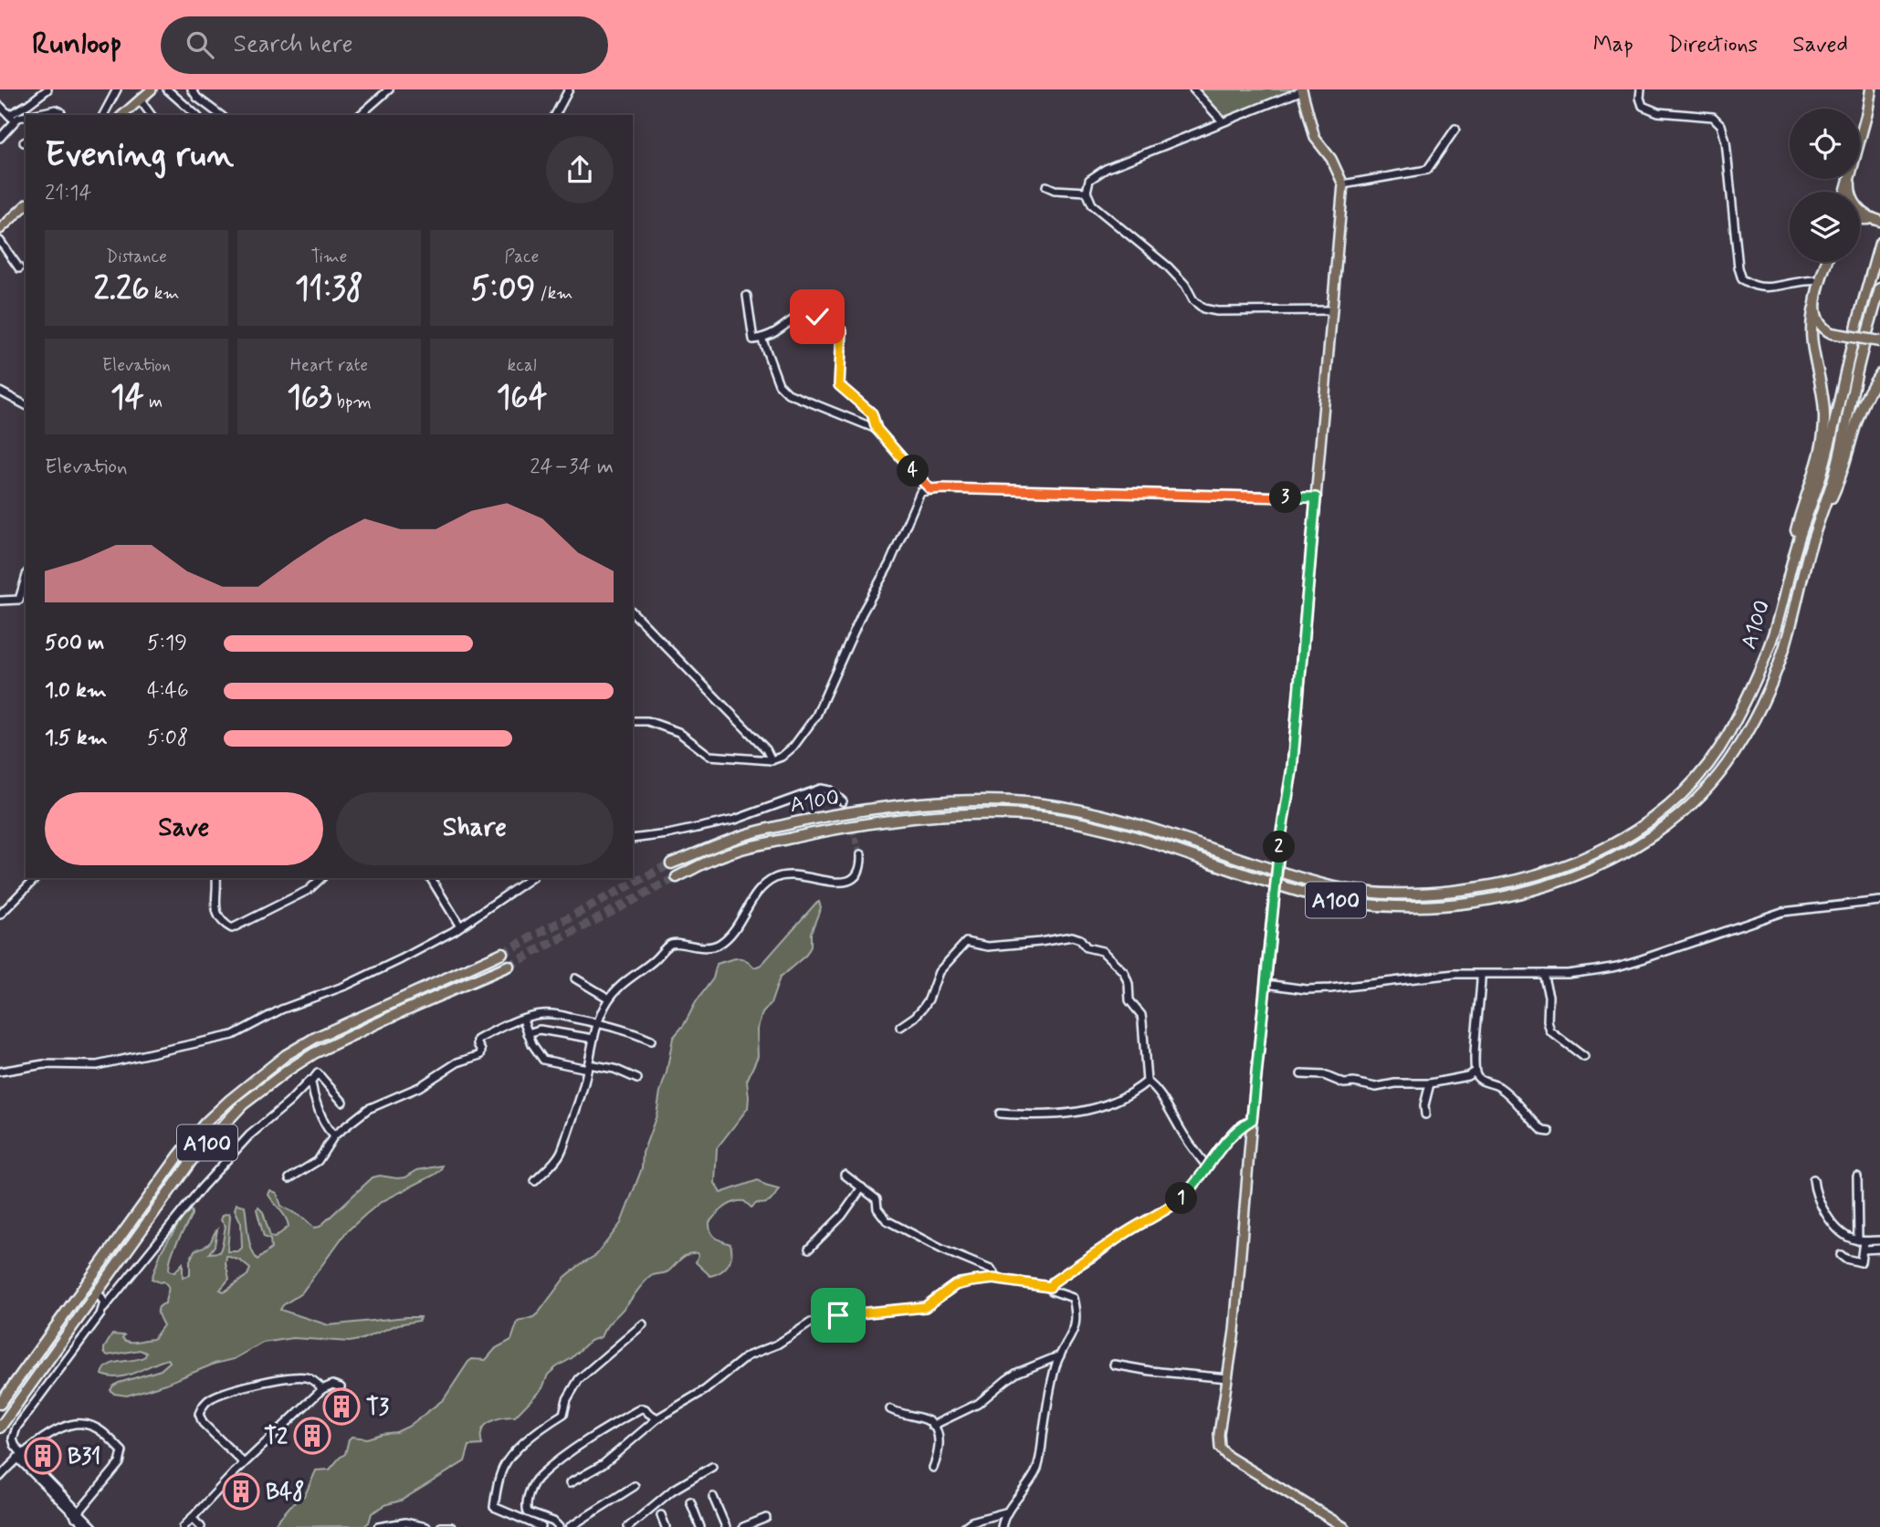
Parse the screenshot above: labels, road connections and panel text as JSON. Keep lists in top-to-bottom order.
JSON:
{
  "streets": {
    "highway": ["A100"]
  },
  "places": {
    "building": [
      "T3",
      "T2",
      "B31",
      "B48"
    ]
  },
  "page": {
    "header": "Runloop",
    "search": "Search here",
    "nav": ["Map", "Directions", "Saved"],
    "heading": ["Evening run", "21:14"],
    "stats": [
      ["Distance", "2.26 km"],
      ["Time", "11:38"],
      ["Pace", "5:09 /km"],
      ["Elevation", "14 m"],
      ["Heart rate", "163 bpm"],
      ["kcal", "164"]
    ],
    "chart": ["Elevation", "24–34 m"],
    "pins": [
      "4",
      "3",
      "2",
      "1"
    ],
    "list": [
      {
        "name": "500 m",
        "note": "5:19"
      },
      {
        "name": "1.0 km",
        "note": "4:46"
      },
      {
        "name": "1.5 km",
        "note": "5:08"
      }
    ],
    "buttons": ["Save", "Share"]
  }
}
